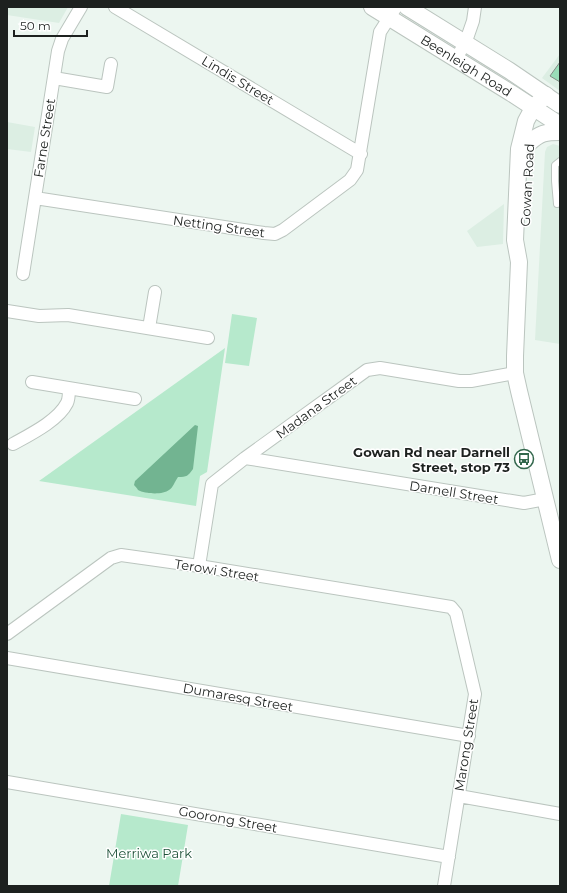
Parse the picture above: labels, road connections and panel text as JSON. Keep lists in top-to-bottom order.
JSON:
{
  "streets": {
    "main road": ["Beenleigh Road", "Gowan Road"],
    "street": [
      "Lindis Street",
      "Farne Street",
      "Netting Street",
      "Madana Street",
      "Darnell Street",
      "Terowi Street",
      "Dumaresq Street",
      "Marong Street",
      "Goorong Street"
    ]
  },
  "crossings": [
    ["Beenleigh Road", "Gowan Road"],
    ["Beenleigh Road", "Netting Street"],
    ["Lindis Street", "Netting Street"],
    ["Farne Street", "Netting Street"],
    ["Gowan Road", "Madana Street"],
    ["Gowan Road", "Darnell Street"],
    ["Madana Street", "Darnell Street"],
    ["Madana Street", "Terowi Street"],
    ["Terowi Street", "Marong Street"],
    ["Dumaresq Street", "Marong Street"],
    ["Marong Street", "Goorong Street"]
  ],
  "parks": ["Merriwa Park"],
  "places": {
    "bus stop": ["Gowan Rd near Darnell Street, stop 73"]
  },
  "scale_bar": "50 m"
}
